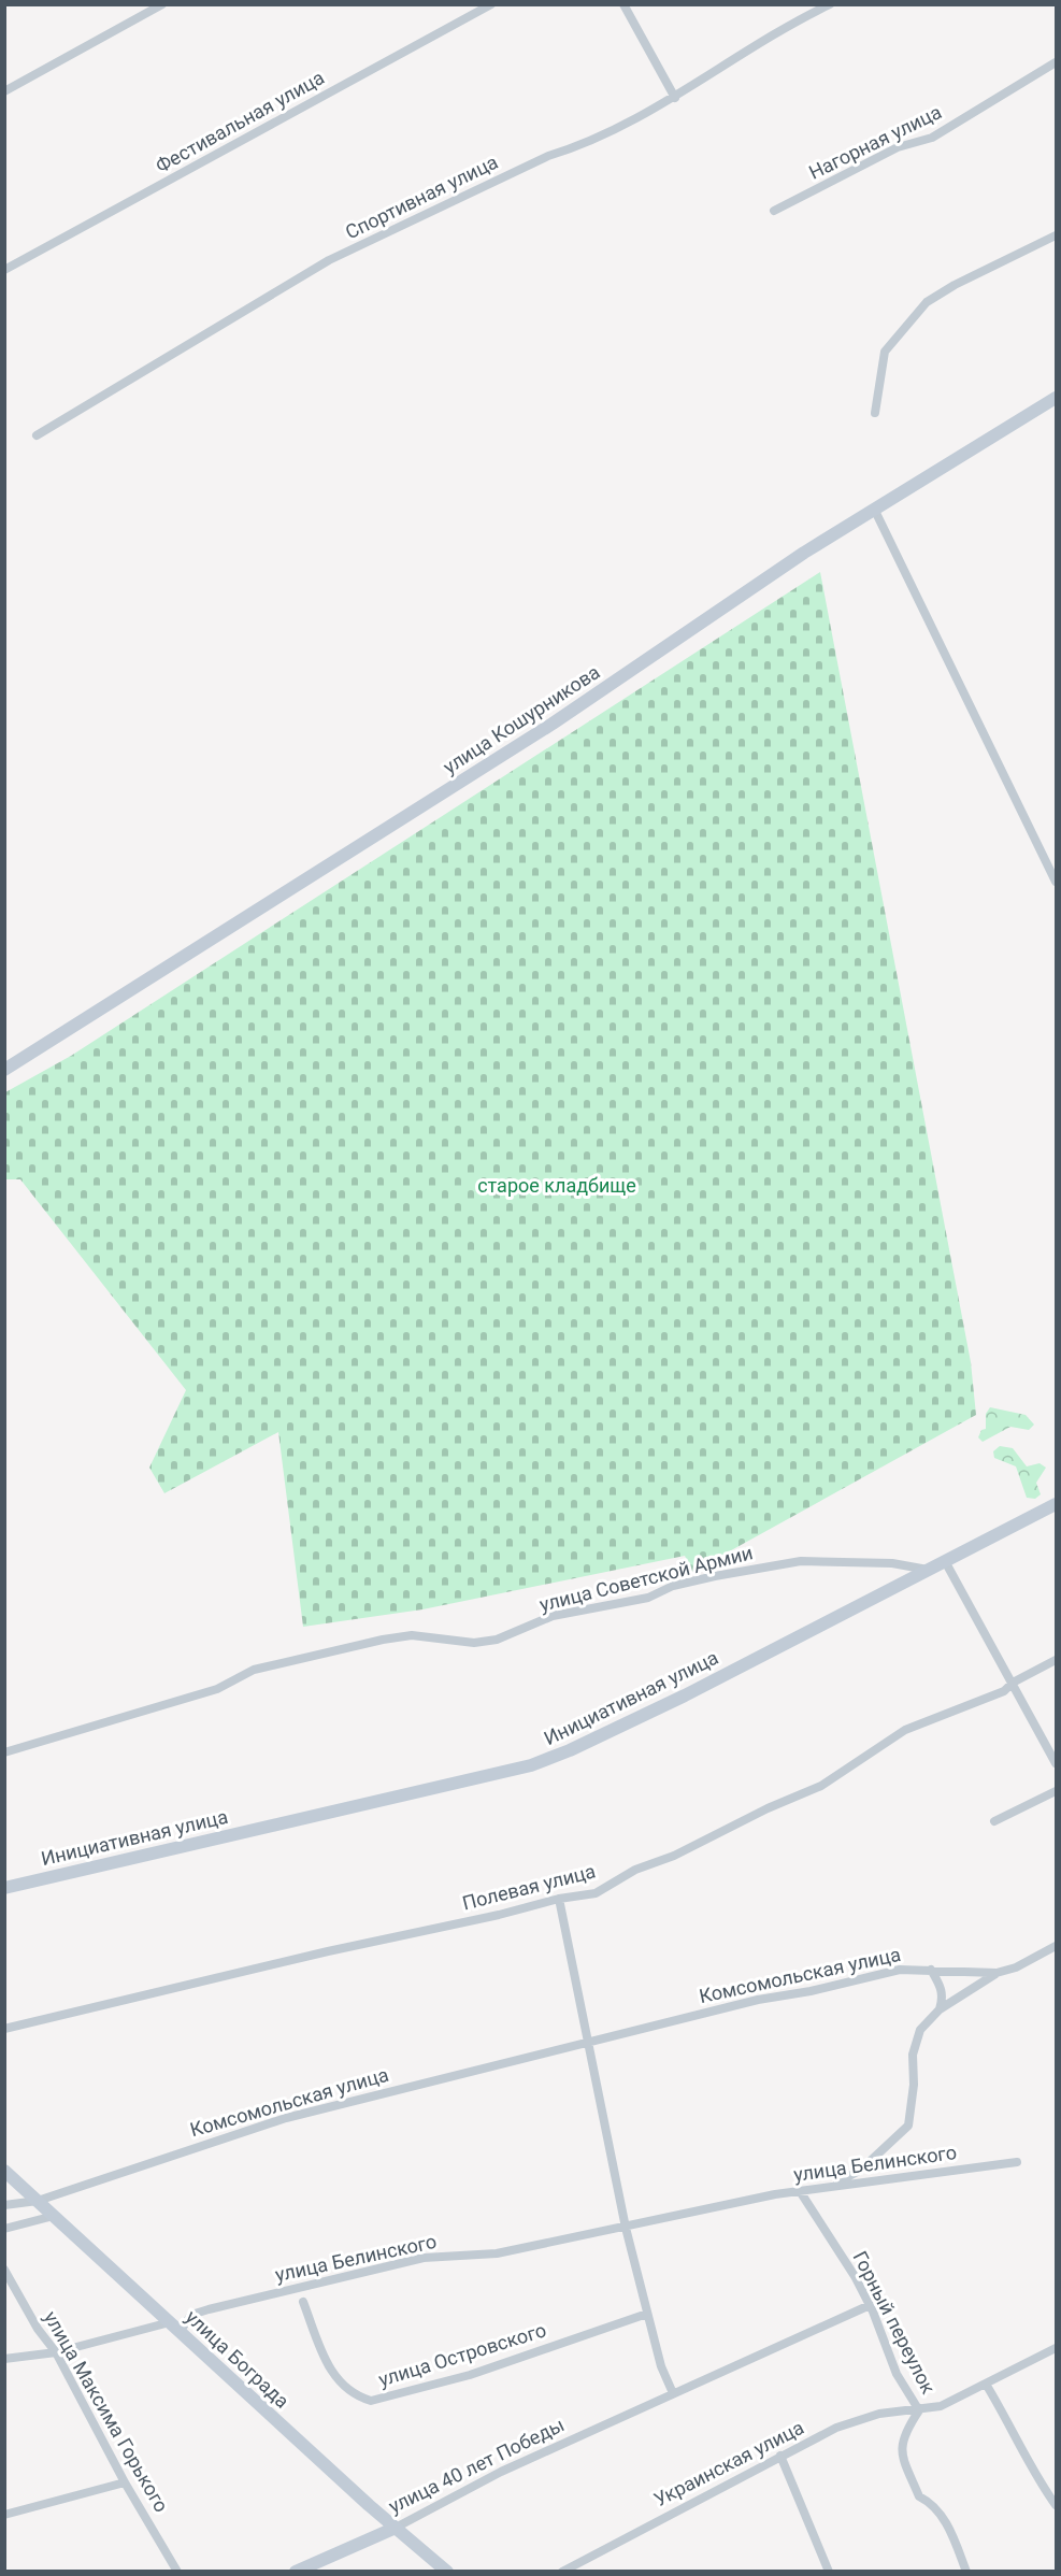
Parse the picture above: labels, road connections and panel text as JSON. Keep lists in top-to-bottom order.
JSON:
{
  "streets": {
    "main road": [
      "улица Кошурникова",
      "Инициативная улица",
      "улица Бограда",
      "улица 40 лет Победы"
    ],
    "street": [
      "Фестивальная улица",
      "Нагорная улица",
      "Спортивная улица",
      "улица Советской Армии",
      "Полевая улица",
      "Комсомольская улица",
      "улица Белинского",
      "Горный переулок",
      "улица Островского",
      "улица Максима Горького",
      "Украинская улица"
    ]
  },
  "crossings": [
    ["улица Советской Армии", "Инициативная улица"],
    ["Комсомольская улица", "улица Бограда"],
    ["улица Белинского", "Горный переулок"],
    ["улица Белинского", "улица Бограда"],
    ["Горный переулок", "Украинская улица"],
    ["Горный переулок", "улица 40 лет Победы"],
    ["улица Бограда", "улица 40 лет Победы"]
  ],
  "parks": ["старое кладбище"]
}
